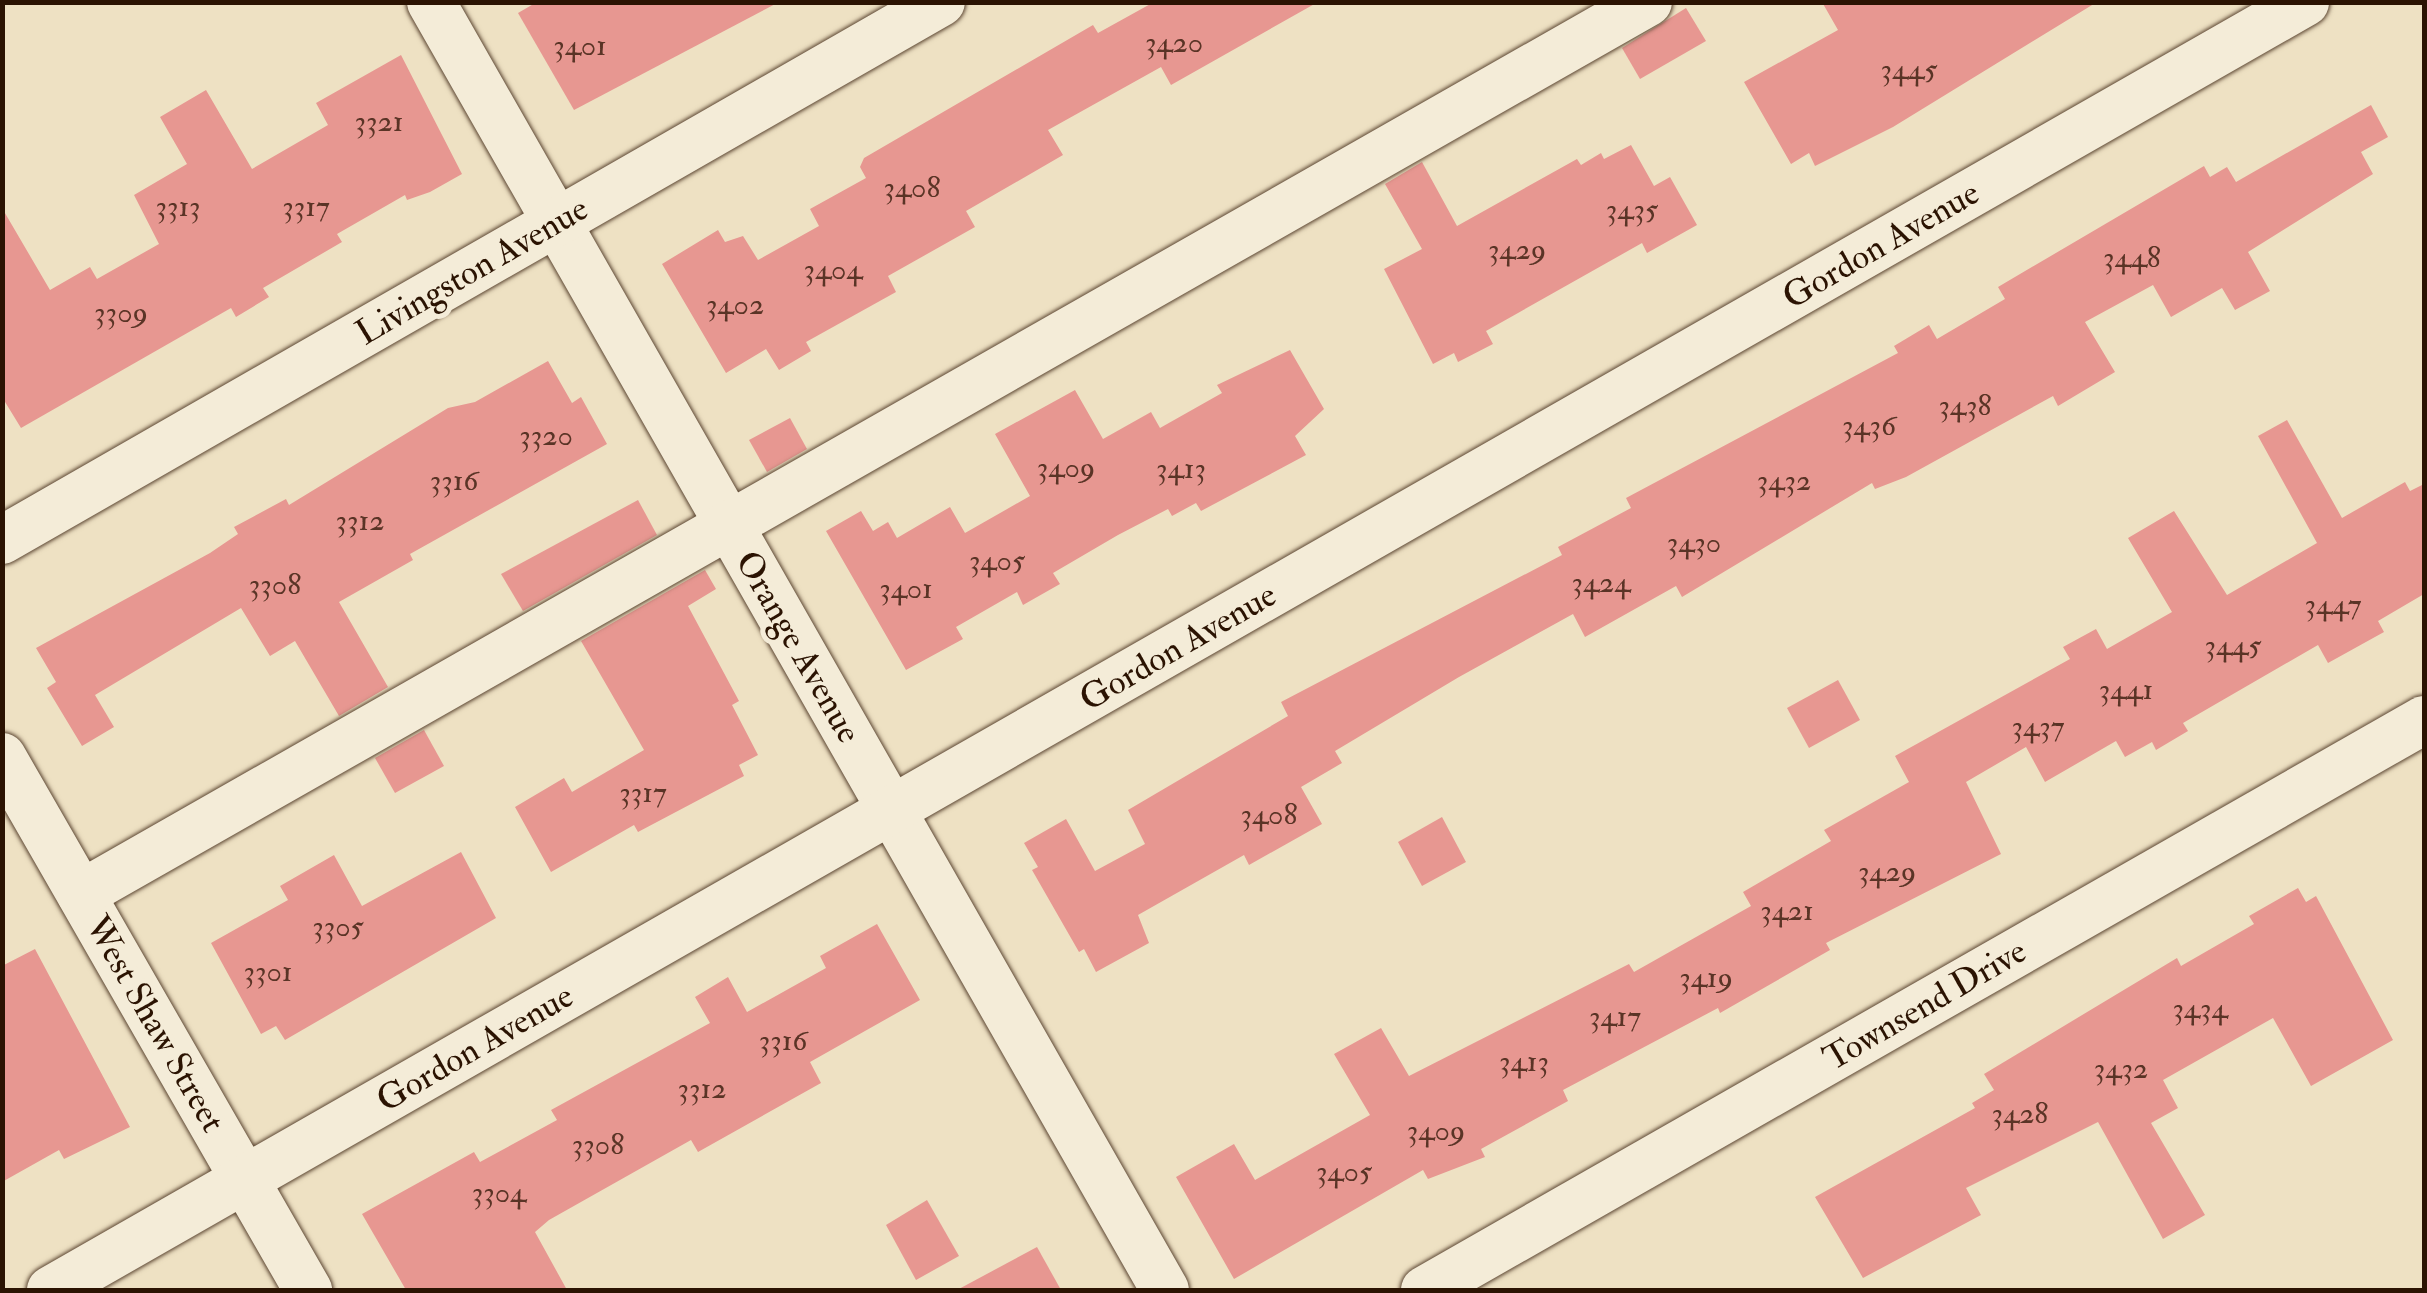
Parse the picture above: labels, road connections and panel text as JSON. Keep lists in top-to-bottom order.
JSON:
{
  "streets": {
    "street": [
      "Gordon Avenue",
      "Livingston Avenue",
      "Orange Avenue",
      "Townsend Drive",
      "West Shaw Street"
    ]
  },
  "crossings": [
    ["Gordon Avenue", "Orange Avenue"],
    ["Gordon Avenue", "West Shaw Street"],
    ["Livingston Avenue", "Orange Avenue"]
  ],
  "house_numbers": [
    "3420",
    "3401",
    "3445",
    "3321",
    "3408",
    "3313",
    "3317",
    "3435",
    "3429",
    "3448",
    "3404",
    "3402",
    "3309",
    "3438",
    "3436",
    "3320",
    "3409",
    "3413",
    "3316",
    "3432",
    "3312",
    "3430",
    "3405",
    "3424",
    "3308",
    "3401",
    "3447",
    "3445",
    "3441",
    "3437",
    "3317",
    "3408",
    "3429",
    "3421",
    "3305",
    "3301",
    "3419",
    "3434",
    "3417",
    "3316",
    "3413",
    "3432",
    "3312",
    "3428",
    "3409",
    "3308",
    "3405",
    "3304"
  ]
}
